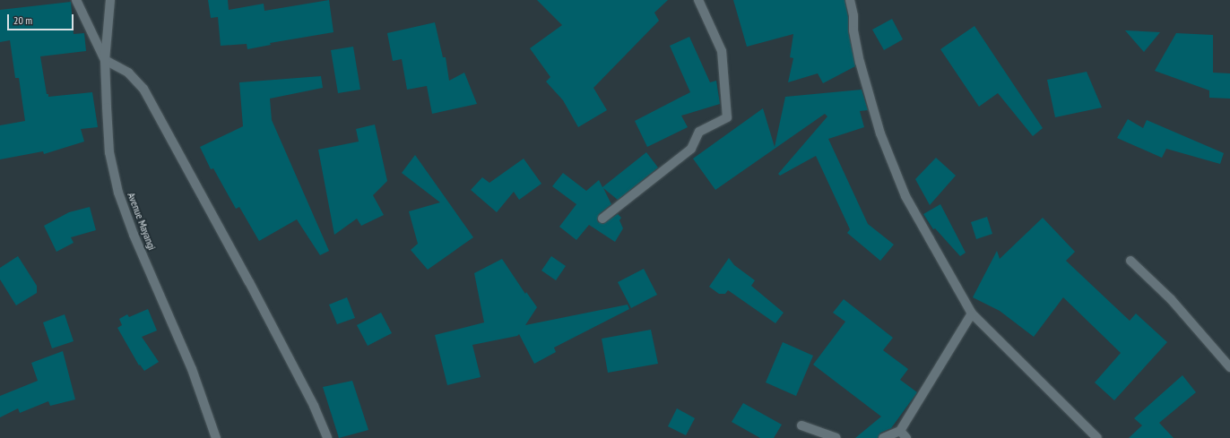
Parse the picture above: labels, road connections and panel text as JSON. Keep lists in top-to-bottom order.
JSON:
{
  "streets": {
    "street": ["Avenue Mayangi"]
  },
  "scale_bar": "20 m"
}
